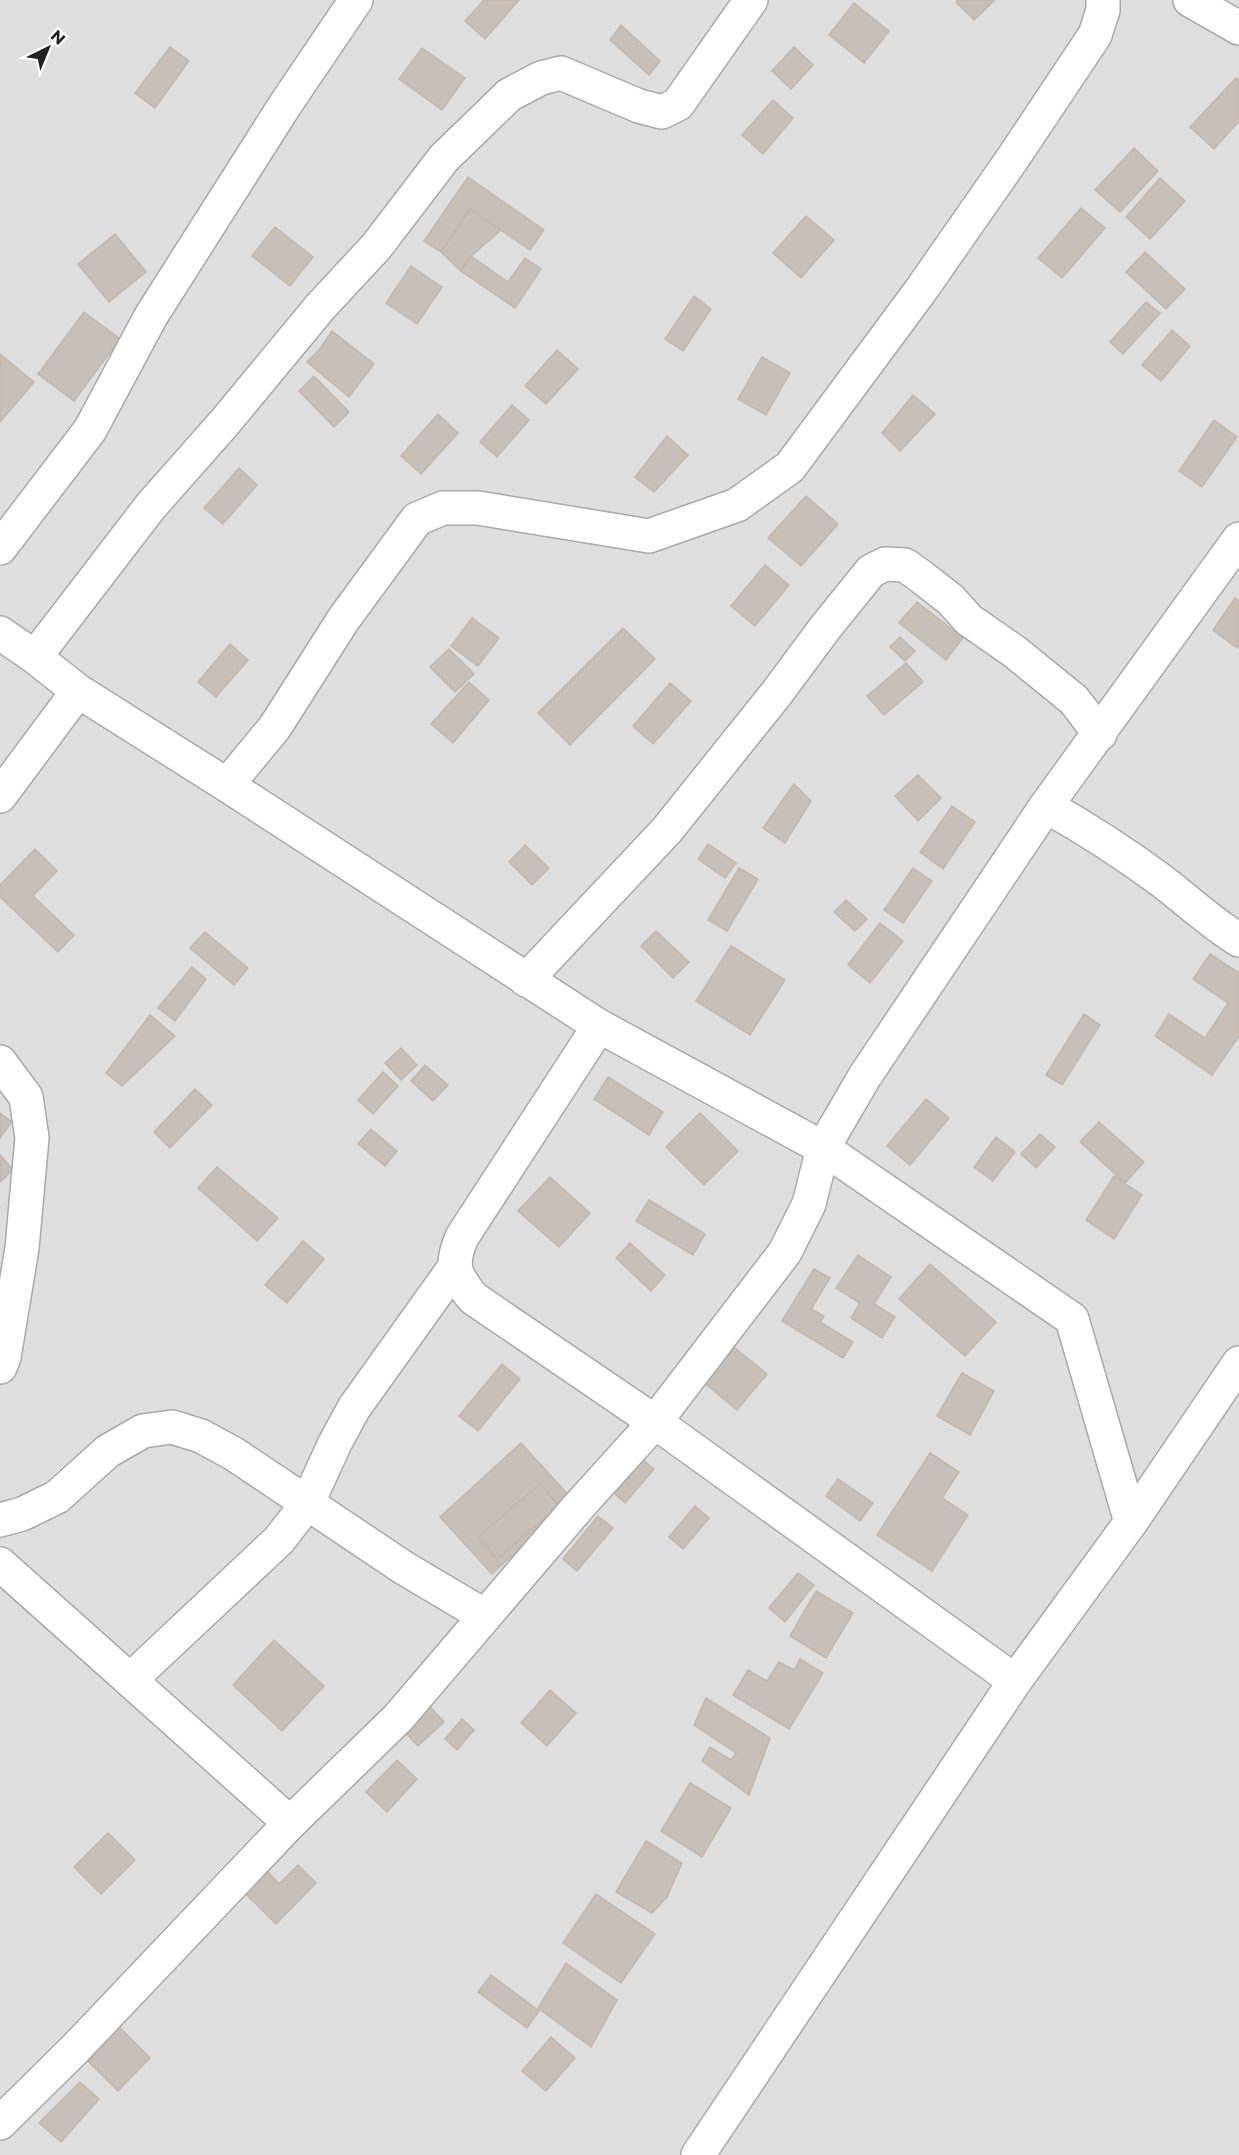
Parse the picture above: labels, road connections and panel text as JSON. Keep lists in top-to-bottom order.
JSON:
{
  "north": "top right"
}
